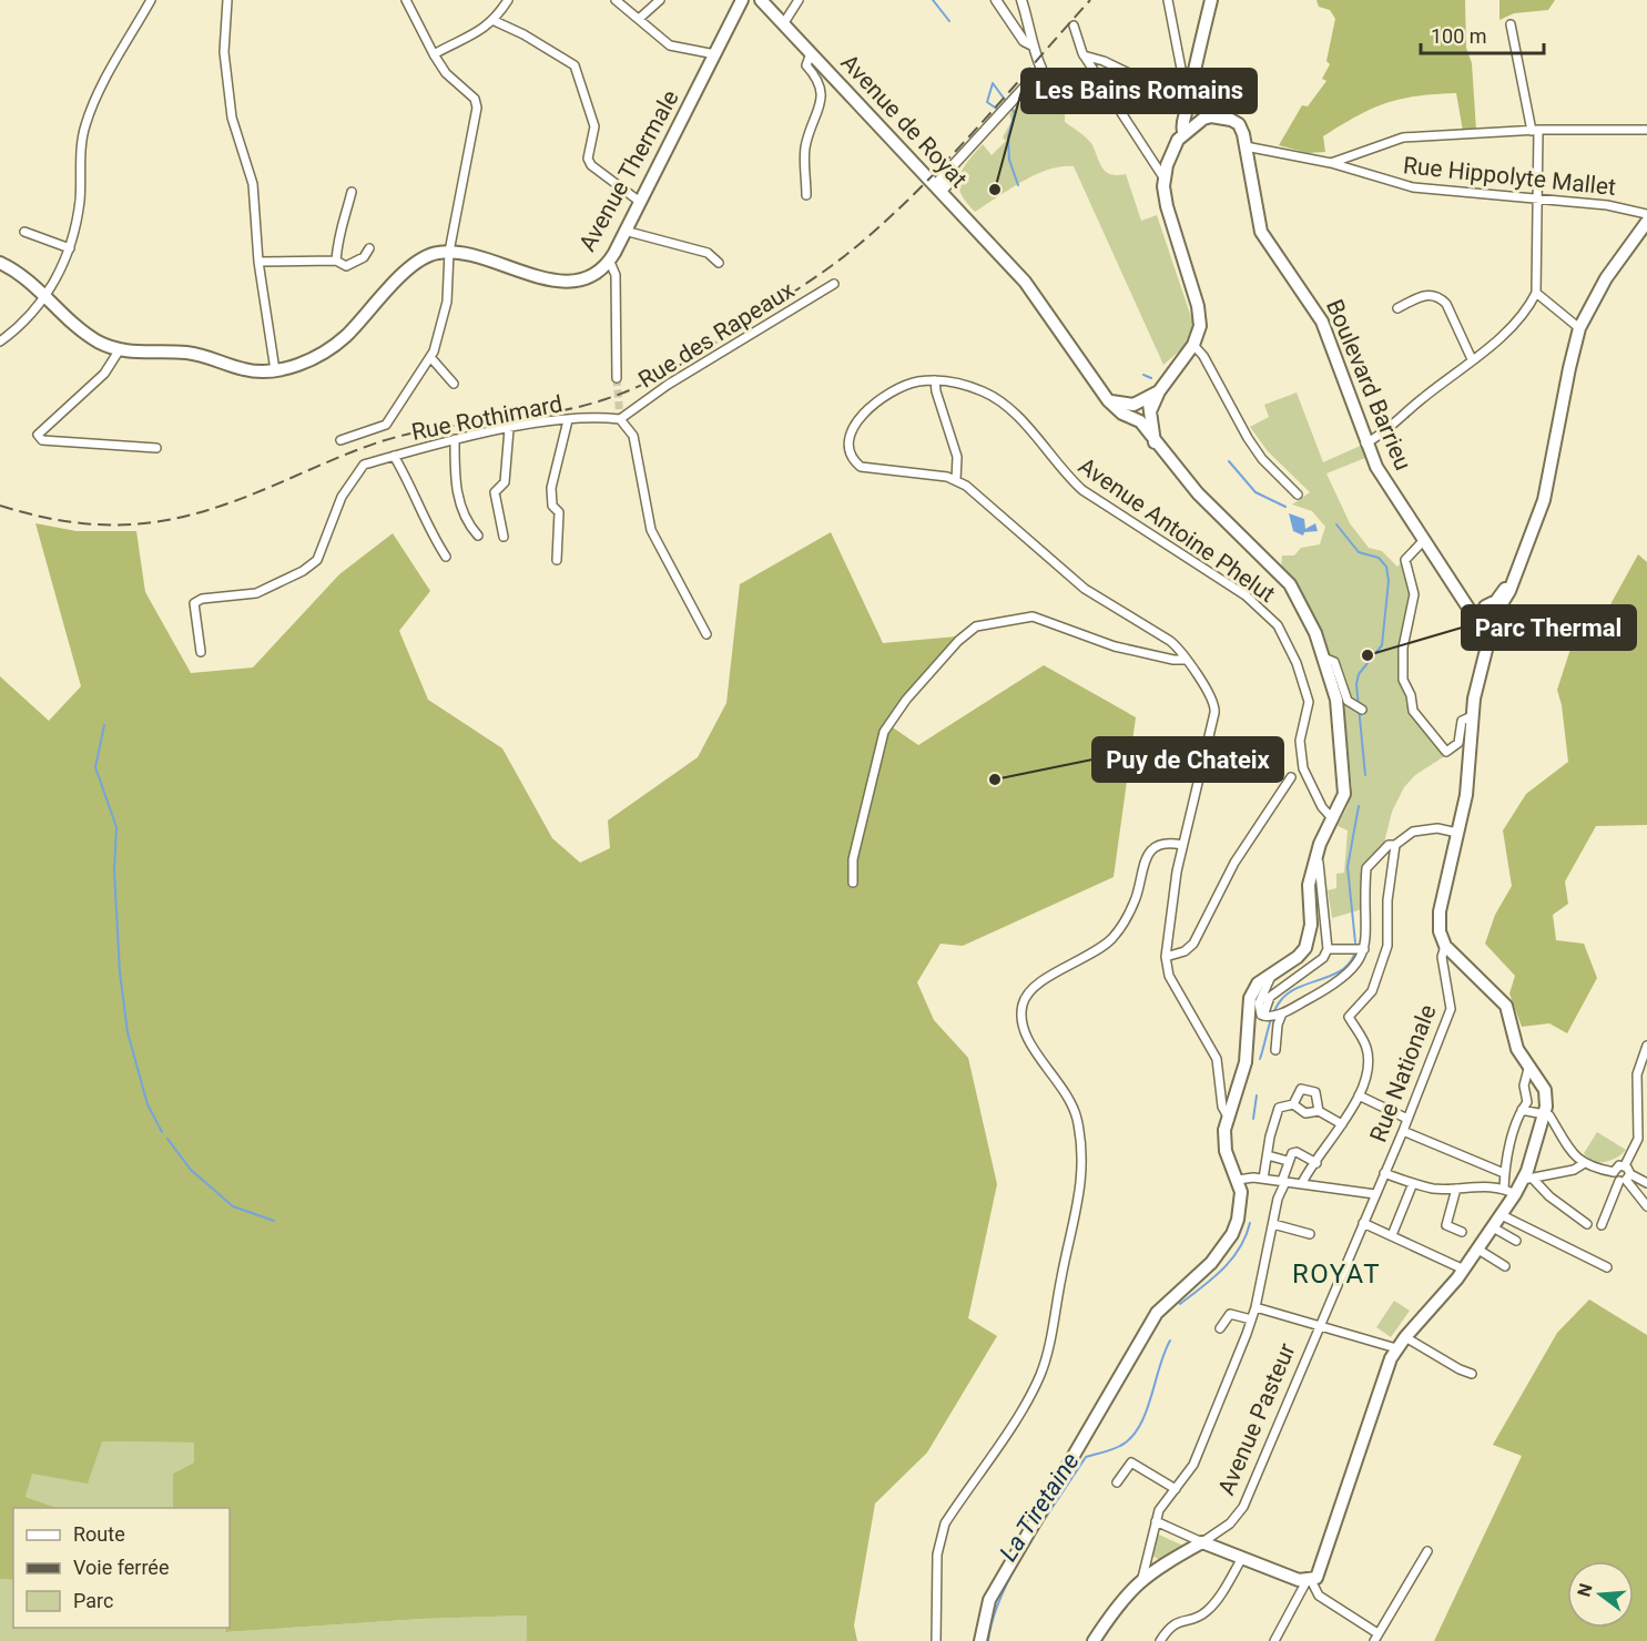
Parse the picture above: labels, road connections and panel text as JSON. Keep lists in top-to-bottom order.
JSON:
{
  "streets": {
    "main road": [
      "Avenue de Royat",
      "Avenue Thermale",
      "Boulevard Barrieu",
      "Avenue Pasteur"
    ],
    "street": [
      "Rue Hippolyte Mallet",
      "Rue des Rapeaux",
      "Rue Rothimard",
      "Avenue Antoine Phelut",
      "Rue Nationale"
    ]
  },
  "crossings": [
    ["Avenue de Royat", "Avenue Thermale"],
    ["Avenue Thermale", "Rue des Rapeaux"],
    ["Rue Hippolyte Mallet", "Boulevard Barrieu"],
    ["Rue des Rapeaux", "Rue Rothimard"],
    ["Rue Nationale", "Avenue Pasteur"]
  ],
  "districts": ["ROYAT"],
  "water": ["La Tiretaine"],
  "places": ["Les Bains Romains", "Parc Thermal", "Puy de Chateix"],
  "legend": ["Route", "Voie ferrée", "Parc"],
  "scale_bar": "100 m",
  "north": "left"
}
